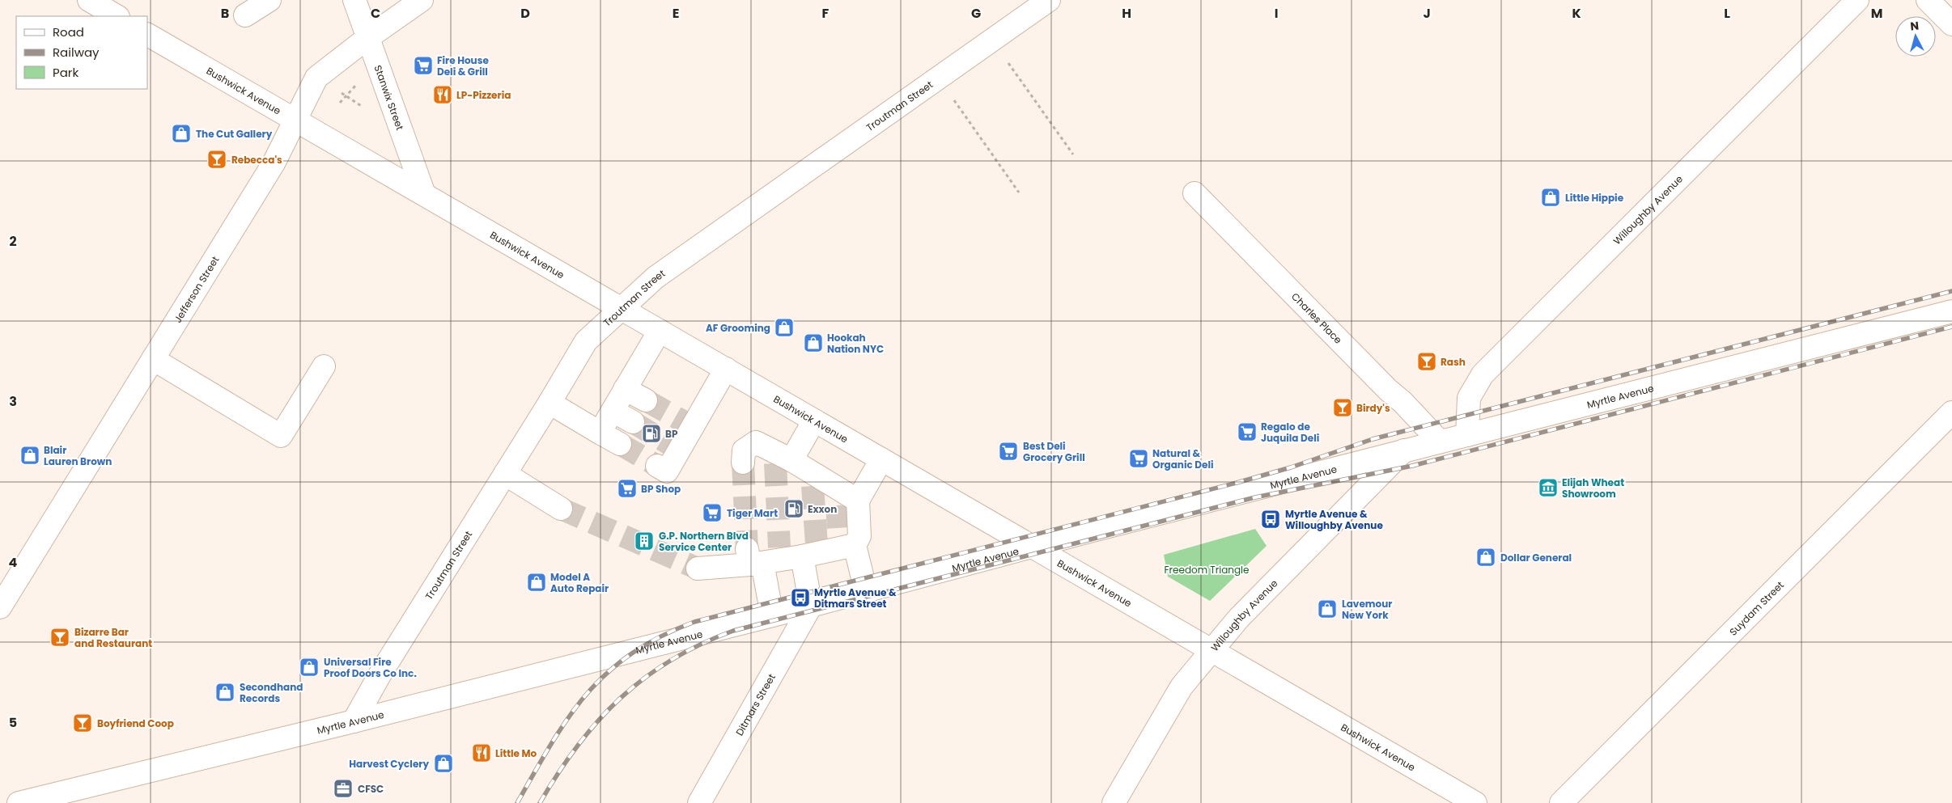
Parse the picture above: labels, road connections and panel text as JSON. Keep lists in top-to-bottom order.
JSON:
{
  "streets": {
    "street": [
      "Bushwick Avenue",
      "Stanwix Street",
      "Troutman Street",
      "Willoughby Avenue",
      "Jefferson Street",
      "Charles Place",
      "Myrtle Avenue",
      "Suydam Street",
      "Ditmars Street"
    ]
  },
  "crossings": [
    ["Bushwick Avenue", "Stanwix Street"],
    ["Bushwick Avenue", "Troutman Street"],
    ["Bushwick Avenue", "Willoughby Avenue"],
    ["Bushwick Avenue", "Jefferson Street"],
    ["Bushwick Avenue", "Myrtle Avenue"],
    ["Stanwix Street", "Jefferson Street"],
    ["Troutman Street", "Myrtle Avenue"],
    ["Willoughby Avenue", "Myrtle Avenue"],
    ["Charles Place", "Myrtle Avenue"],
    ["Myrtle Avenue", "Ditmars Street"]
  ],
  "parks": ["Freedom Triangle"],
  "places": {
    "supermarket": [
      "Fire House Deli & Grill",
      "Regalo de Juquila Deli",
      "Best Deli Grocery Grill",
      "Natural & Organic Deli",
      "BP Shop",
      "Tiger Mart"
    ],
    "restaurant": ["LP-Pizzeria", "Little Mo"],
    "shop": [
      "The Cut Gallery",
      "Little Hippie",
      "AF Grooming",
      "Hookah Nation NYC",
      "Blair Lauren Brown",
      "Dollar General",
      "Model A Auto Repair",
      "Lavemour New York",
      "Universal Fire Proof Doors Co Inc.",
      "Secondhand Records",
      "Harvest Cyclery"
    ],
    "bar": [
      "Rebecca's",
      "Rash",
      "Birdy's",
      "Bizarre Bar and Restaurant",
      "Boyfriend Coop"
    ],
    "fuel station": ["BP", "Exxon"],
    "museum": ["Elijah Wheat Showroom"],
    "bus stop": ["Myrtle Avenue & Willoughby Avenue", "Myrtle Avenue & Ditmars Street"],
    "building": ["G.P. Northern Blvd Service Center"],
    "office": ["CFSC"]
  },
  "legend": ["Road", "Railway", "Park"],
  "north": "top",
  "grid": {
    "columns": [
      "B",
      "C",
      "D",
      "E",
      "F",
      "G",
      "H",
      "I",
      "J",
      "K",
      "L",
      "M"
    ],
    "rows": [
      "2",
      "3",
      "4",
      "5"
    ]
  }
}
